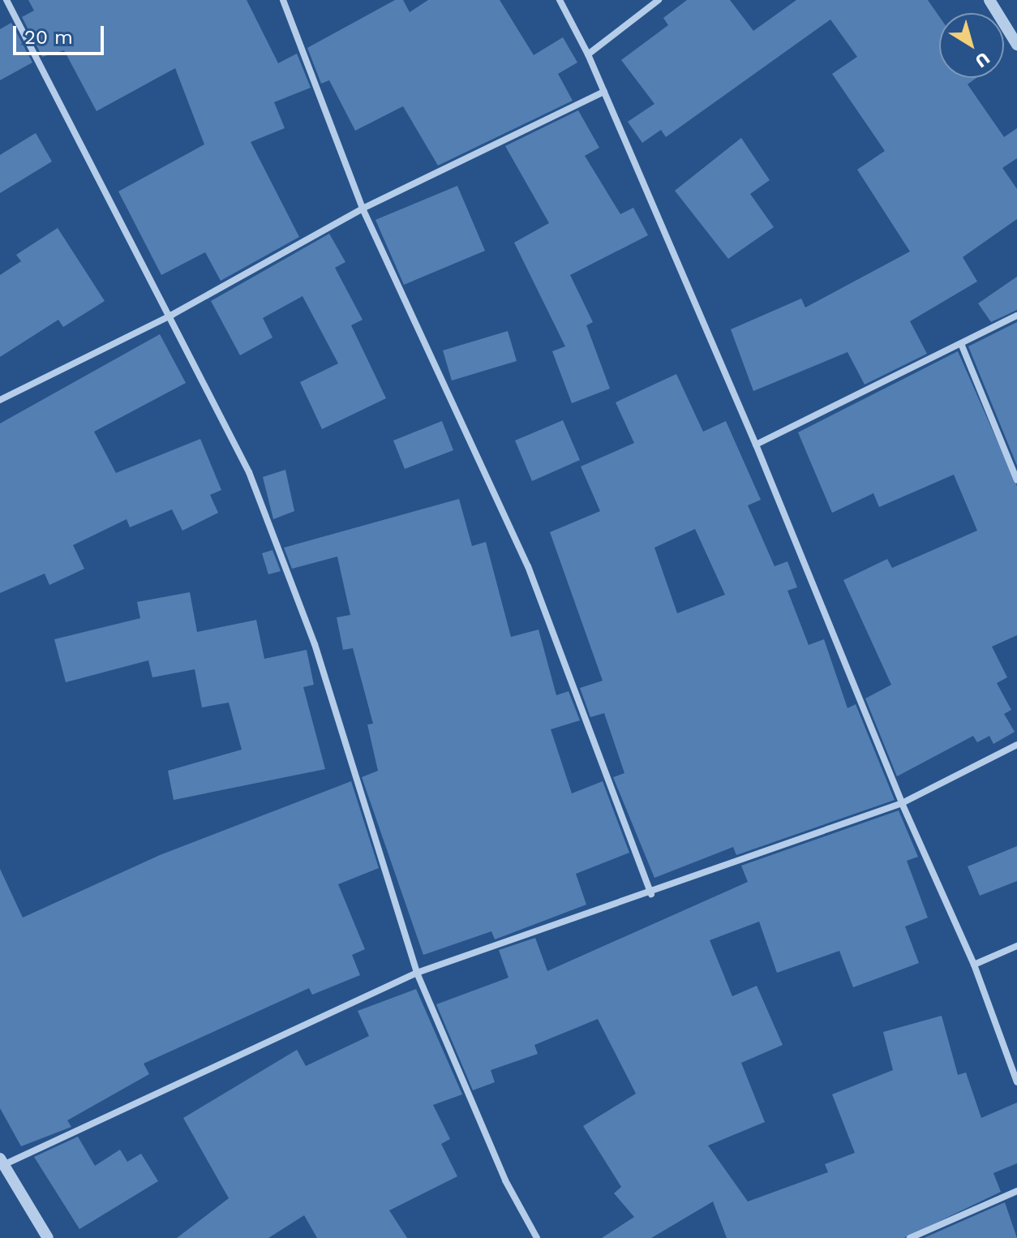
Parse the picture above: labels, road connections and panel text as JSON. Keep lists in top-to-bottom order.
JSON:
{
  "scale_bar": "20 m",
  "north": "bottom right"
}
